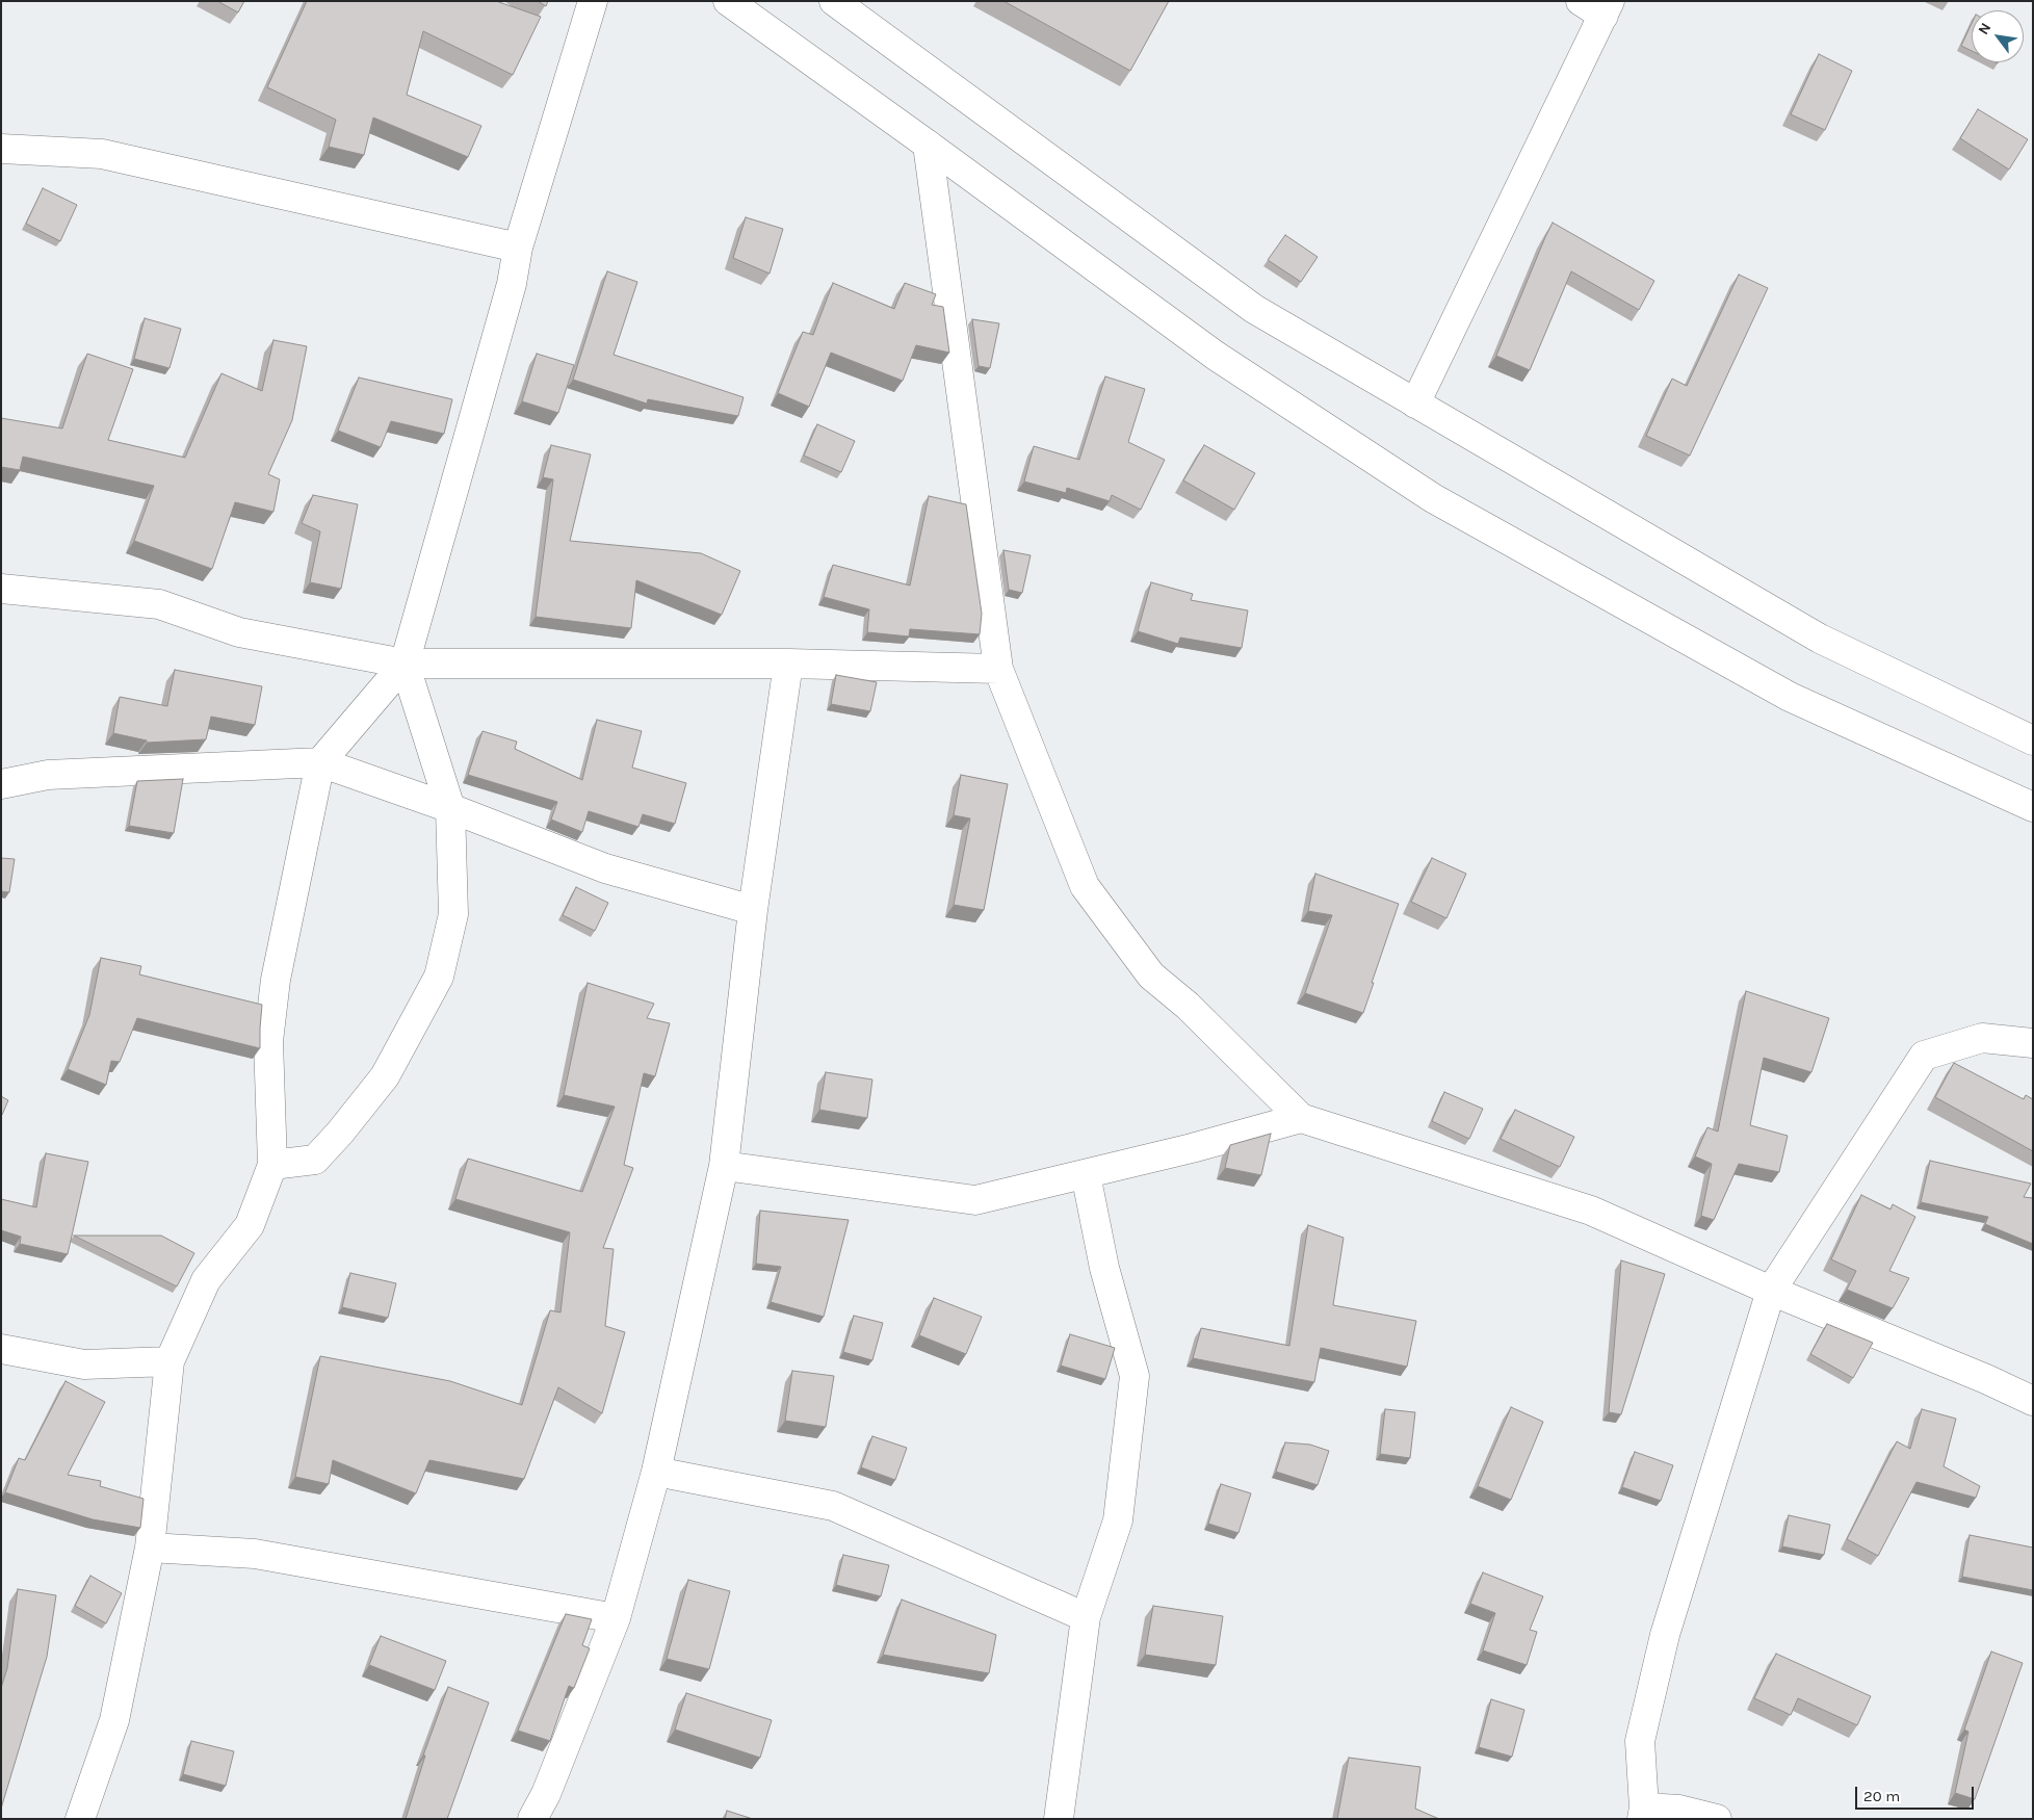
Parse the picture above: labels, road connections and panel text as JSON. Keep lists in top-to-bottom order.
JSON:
{
  "scale_bar": "20 m",
  "north": "top left"
}
